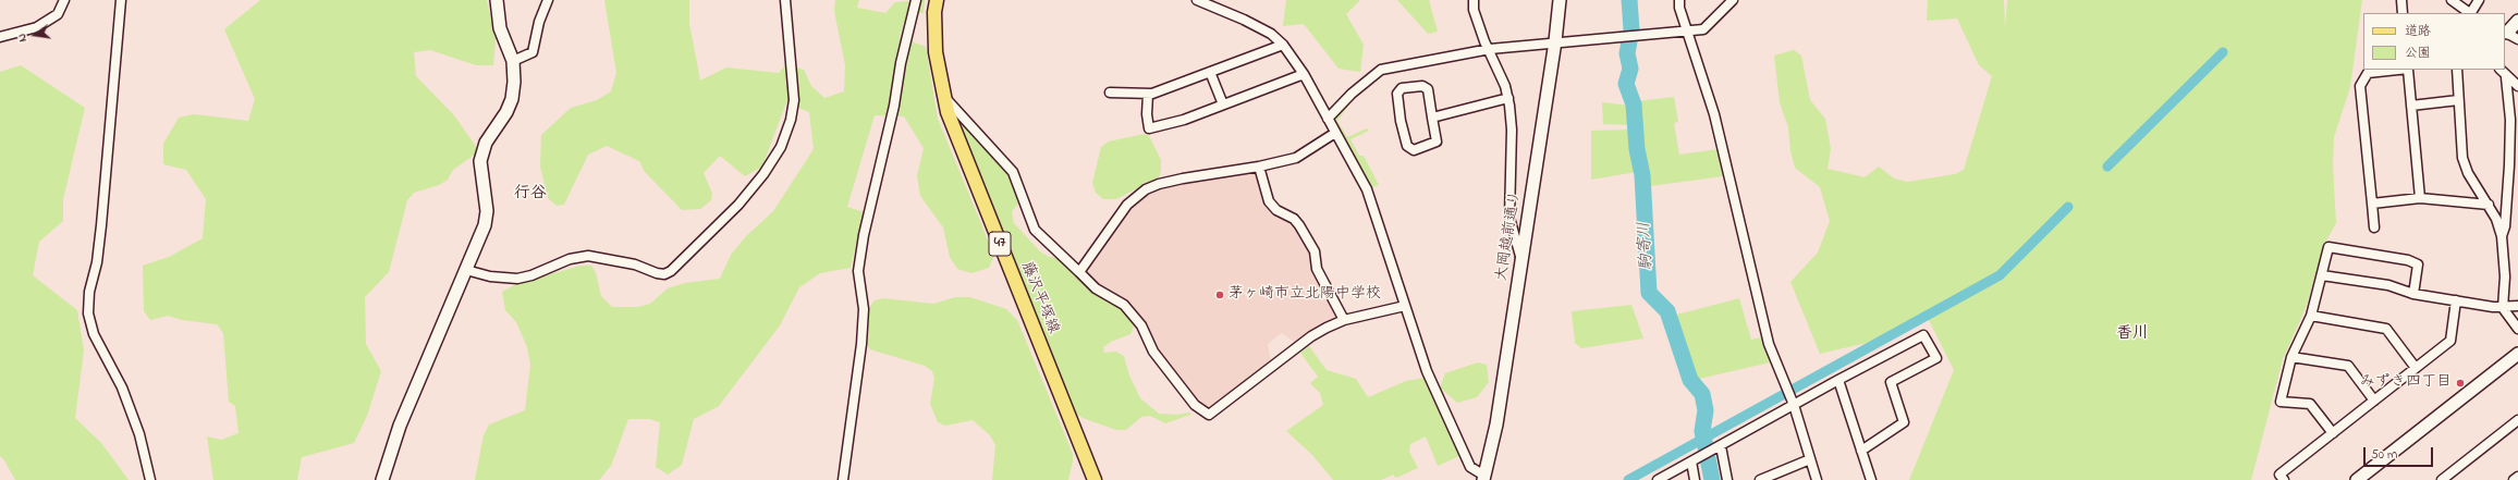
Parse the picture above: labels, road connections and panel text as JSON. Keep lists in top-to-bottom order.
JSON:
{
  "streets": {
    "main road": ["47", "藤沢平塚線"],
    "street": ["大岡越前通り"]
  },
  "districts": ["行谷", "香川"],
  "water": ["駒寄川"],
  "places": ["茅ヶ崎市立北陽中学校", "みずき四丁目"],
  "legend": ["道路", "公園"],
  "scale_bar": "50 m",
  "north": "left"
}
